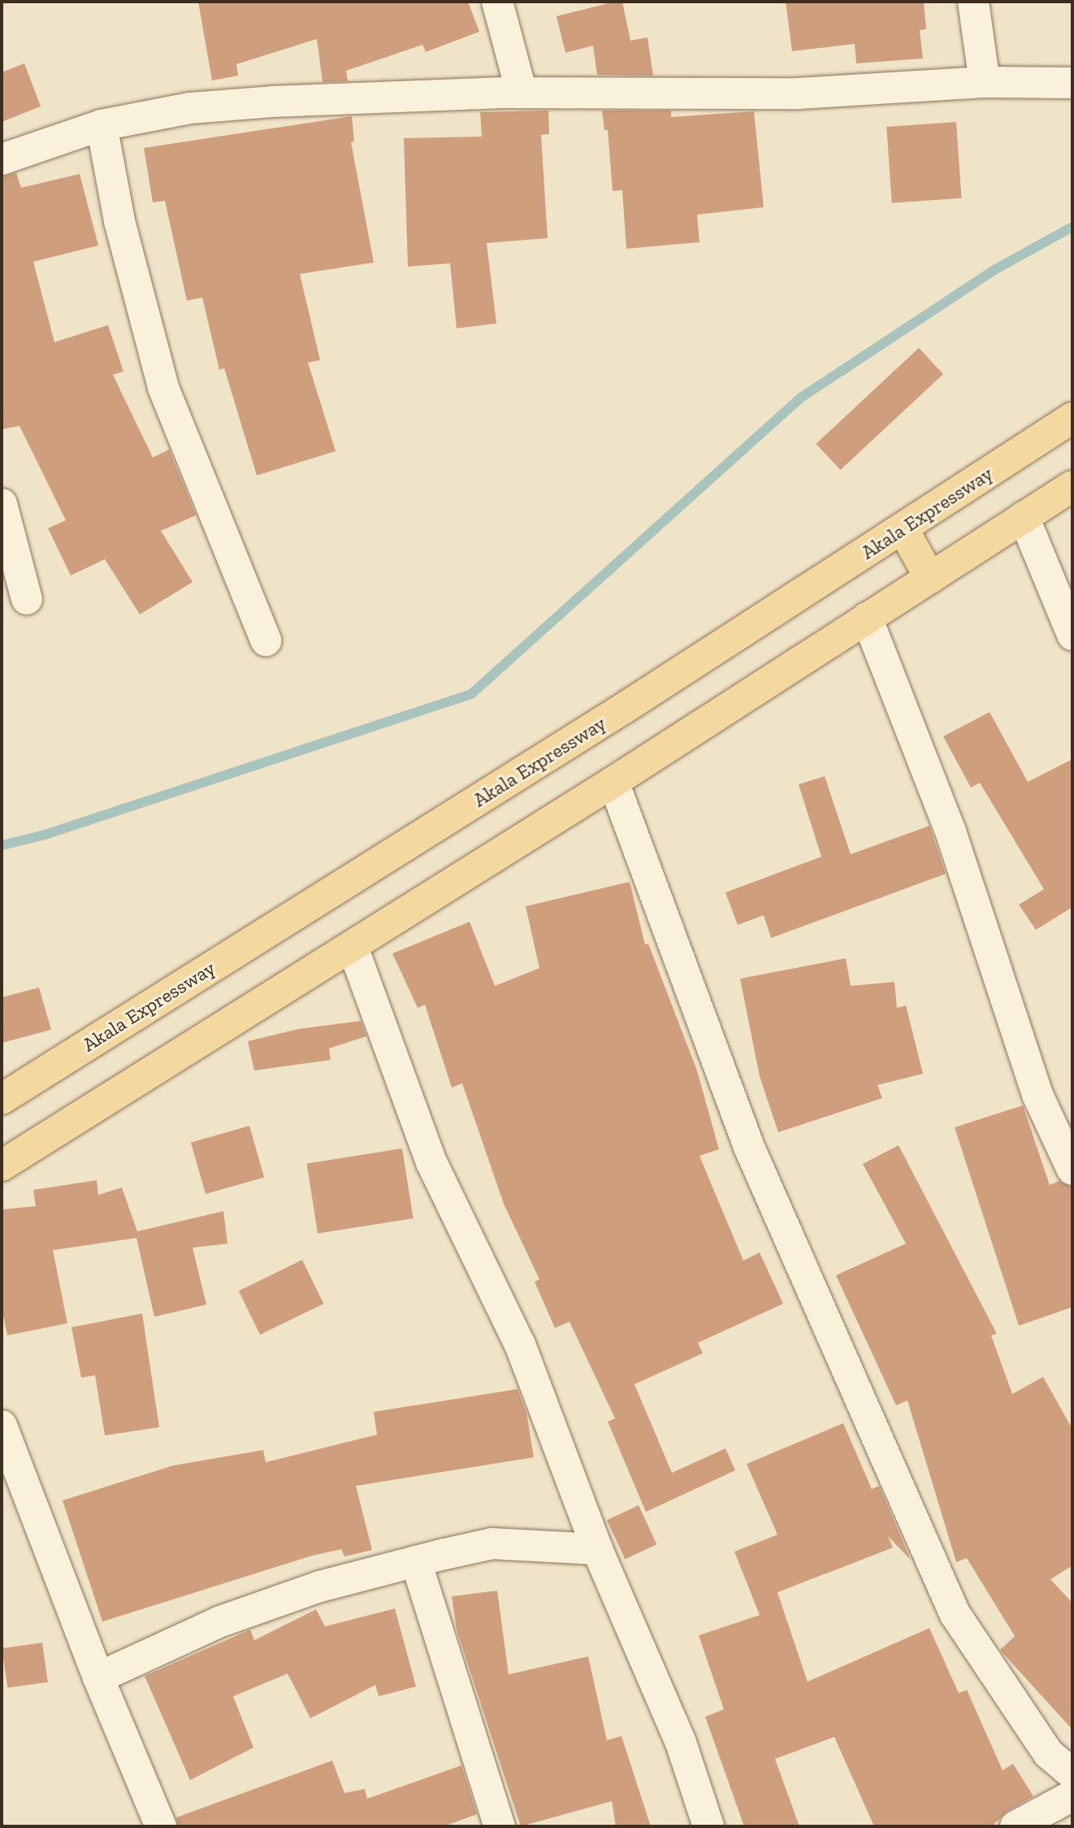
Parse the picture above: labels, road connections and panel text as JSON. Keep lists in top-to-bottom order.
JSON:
{
  "streets": {
    "main road": ["Akala Expressway"]
  }
}
